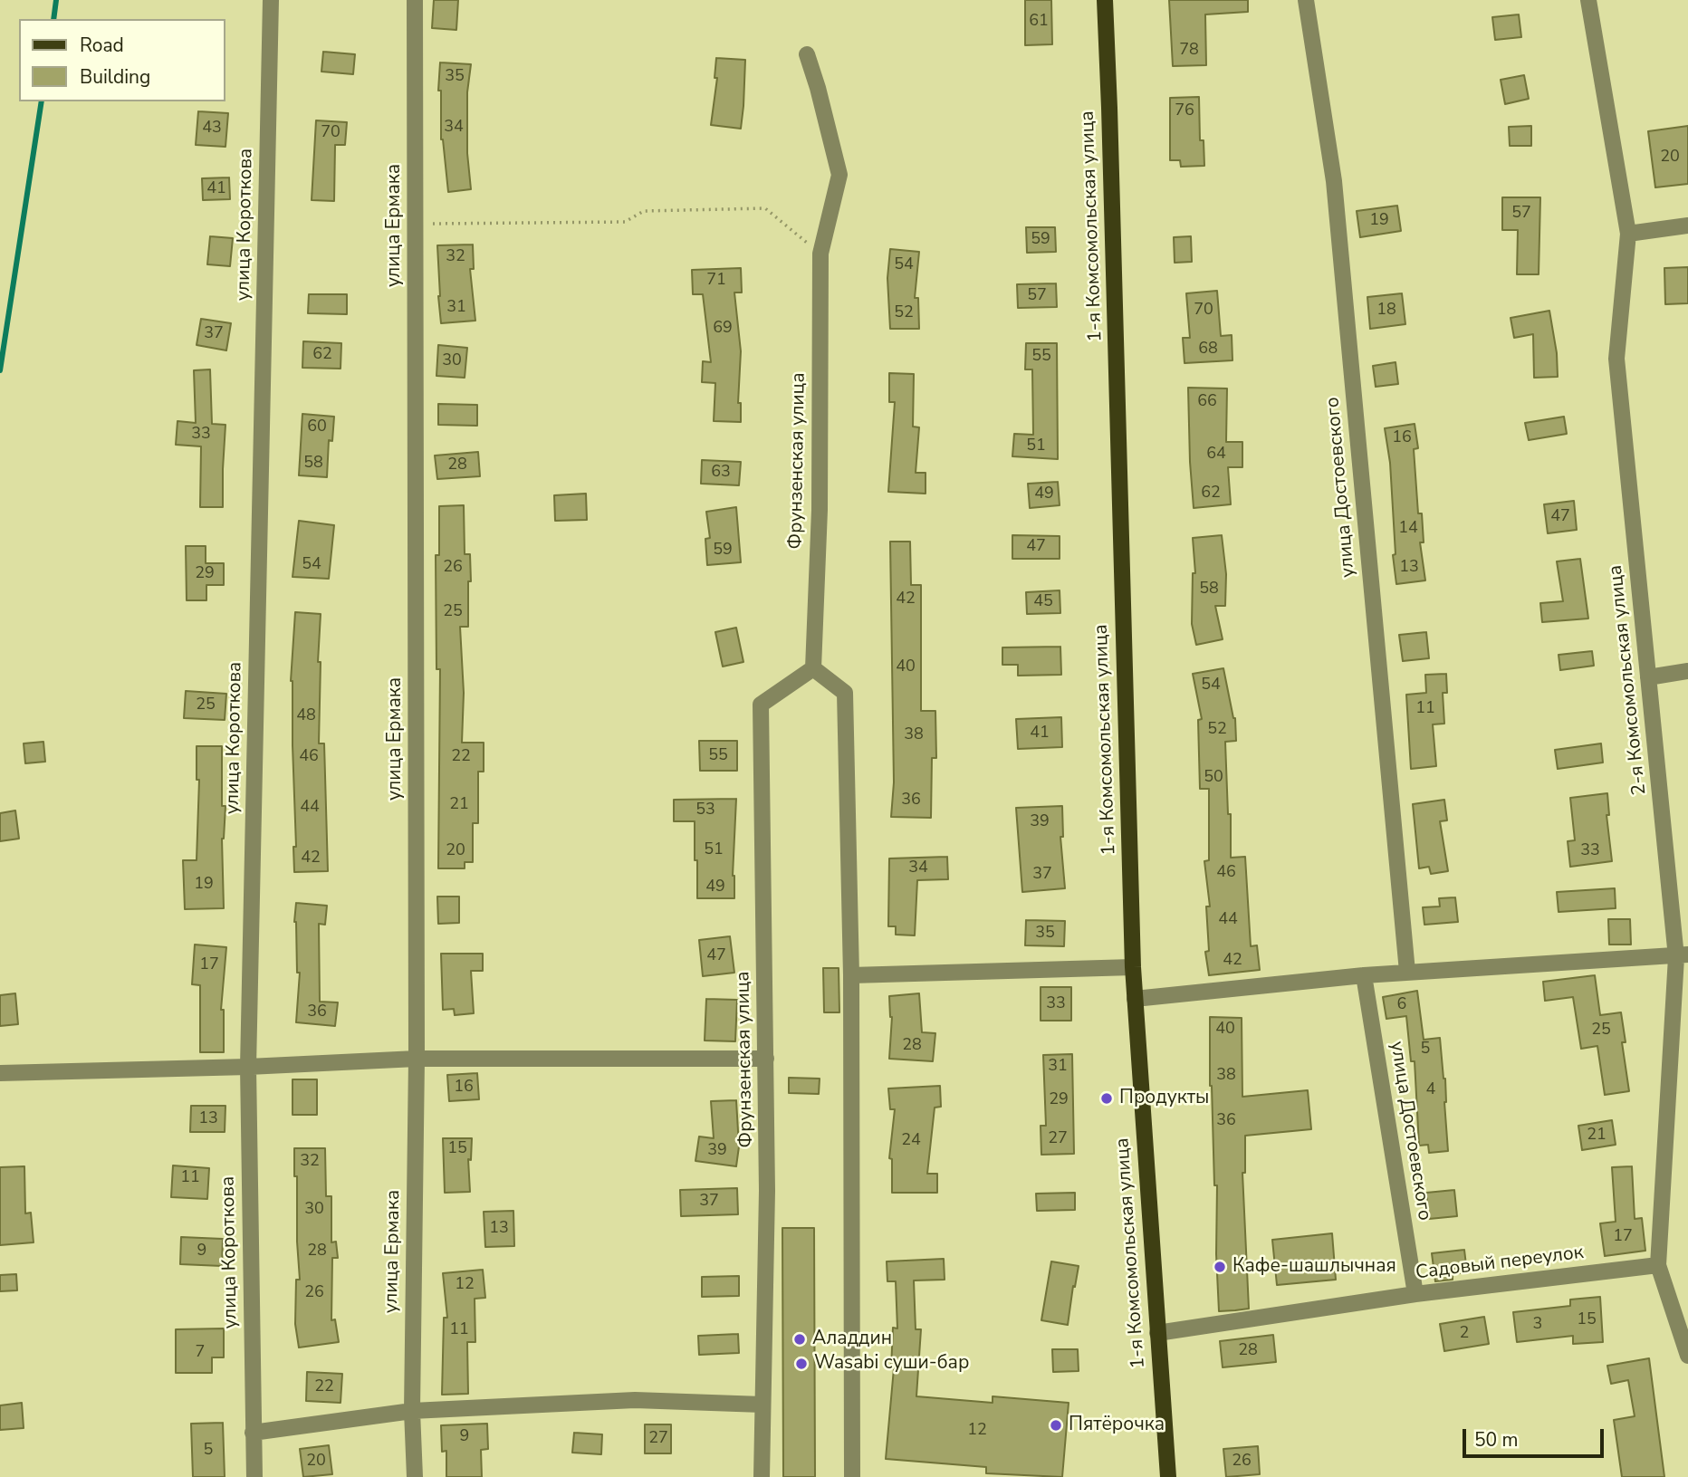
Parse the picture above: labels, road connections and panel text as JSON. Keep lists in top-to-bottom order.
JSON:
{
  "streets": {
    "main road": ["1-я Комсомольская улица"],
    "street": [
      "улица Короткова",
      "улица Ермака",
      "Фрунзенская улица",
      "улица Достоевского",
      "2-я Комсомольская улица",
      "Садовый переулок"
    ]
  },
  "crossings": [
    ["1-я Комсомольская улица", "Садовый переулок"],
    ["улица Достоевского", "Садовый переулок"],
    ["2-я Комсомольская улица", "Садовый переулок"]
  ],
  "places": [
    "Продукты",
    "Кафе-шашлычная",
    "Аладдин",
    "Wasabi суши-бар",
    "Пятёрочка"
  ],
  "house_numbers": [
    "61",
    "78",
    "35",
    "76",
    "34",
    "43",
    "70",
    "20",
    "41",
    "57",
    "19",
    "59",
    "32",
    "54",
    "71",
    "57",
    "31",
    "70",
    "18",
    "52",
    "69",
    "37",
    "68",
    "62",
    "55",
    "30",
    "66",
    "60",
    "33",
    "16",
    "51",
    "64",
    "58",
    "28",
    "63",
    "62",
    "49",
    "47",
    "14",
    "47",
    "59",
    "54",
    "26",
    "13",
    "29",
    "58",
    "42",
    "45",
    "25",
    "40",
    "54",
    "25",
    "11",
    "48",
    "52",
    "41",
    "38",
    "55",
    "46",
    "22",
    "50",
    "36",
    "21",
    "44",
    "53",
    "39",
    "51",
    "20",
    "33",
    "42",
    "34",
    "46",
    "37",
    "19",
    "49",
    "44",
    "35",
    "47",
    "42",
    "17",
    "33",
    "6",
    "36",
    "40",
    "25",
    "28",
    "5",
    "31",
    "38",
    "16",
    "4",
    "29",
    "13",
    "36",
    "21",
    "27",
    "24",
    "15",
    "39",
    "32",
    "11",
    "37",
    "30",
    "13",
    "17",
    "9",
    "28",
    "12",
    "26",
    "15",
    "3",
    "11",
    "2",
    "28",
    "7",
    "22",
    "12",
    "9",
    "27",
    "5",
    "20",
    "26"
  ],
  "legend": ["Road", "Building"],
  "scale_bar": "50 m"
}
